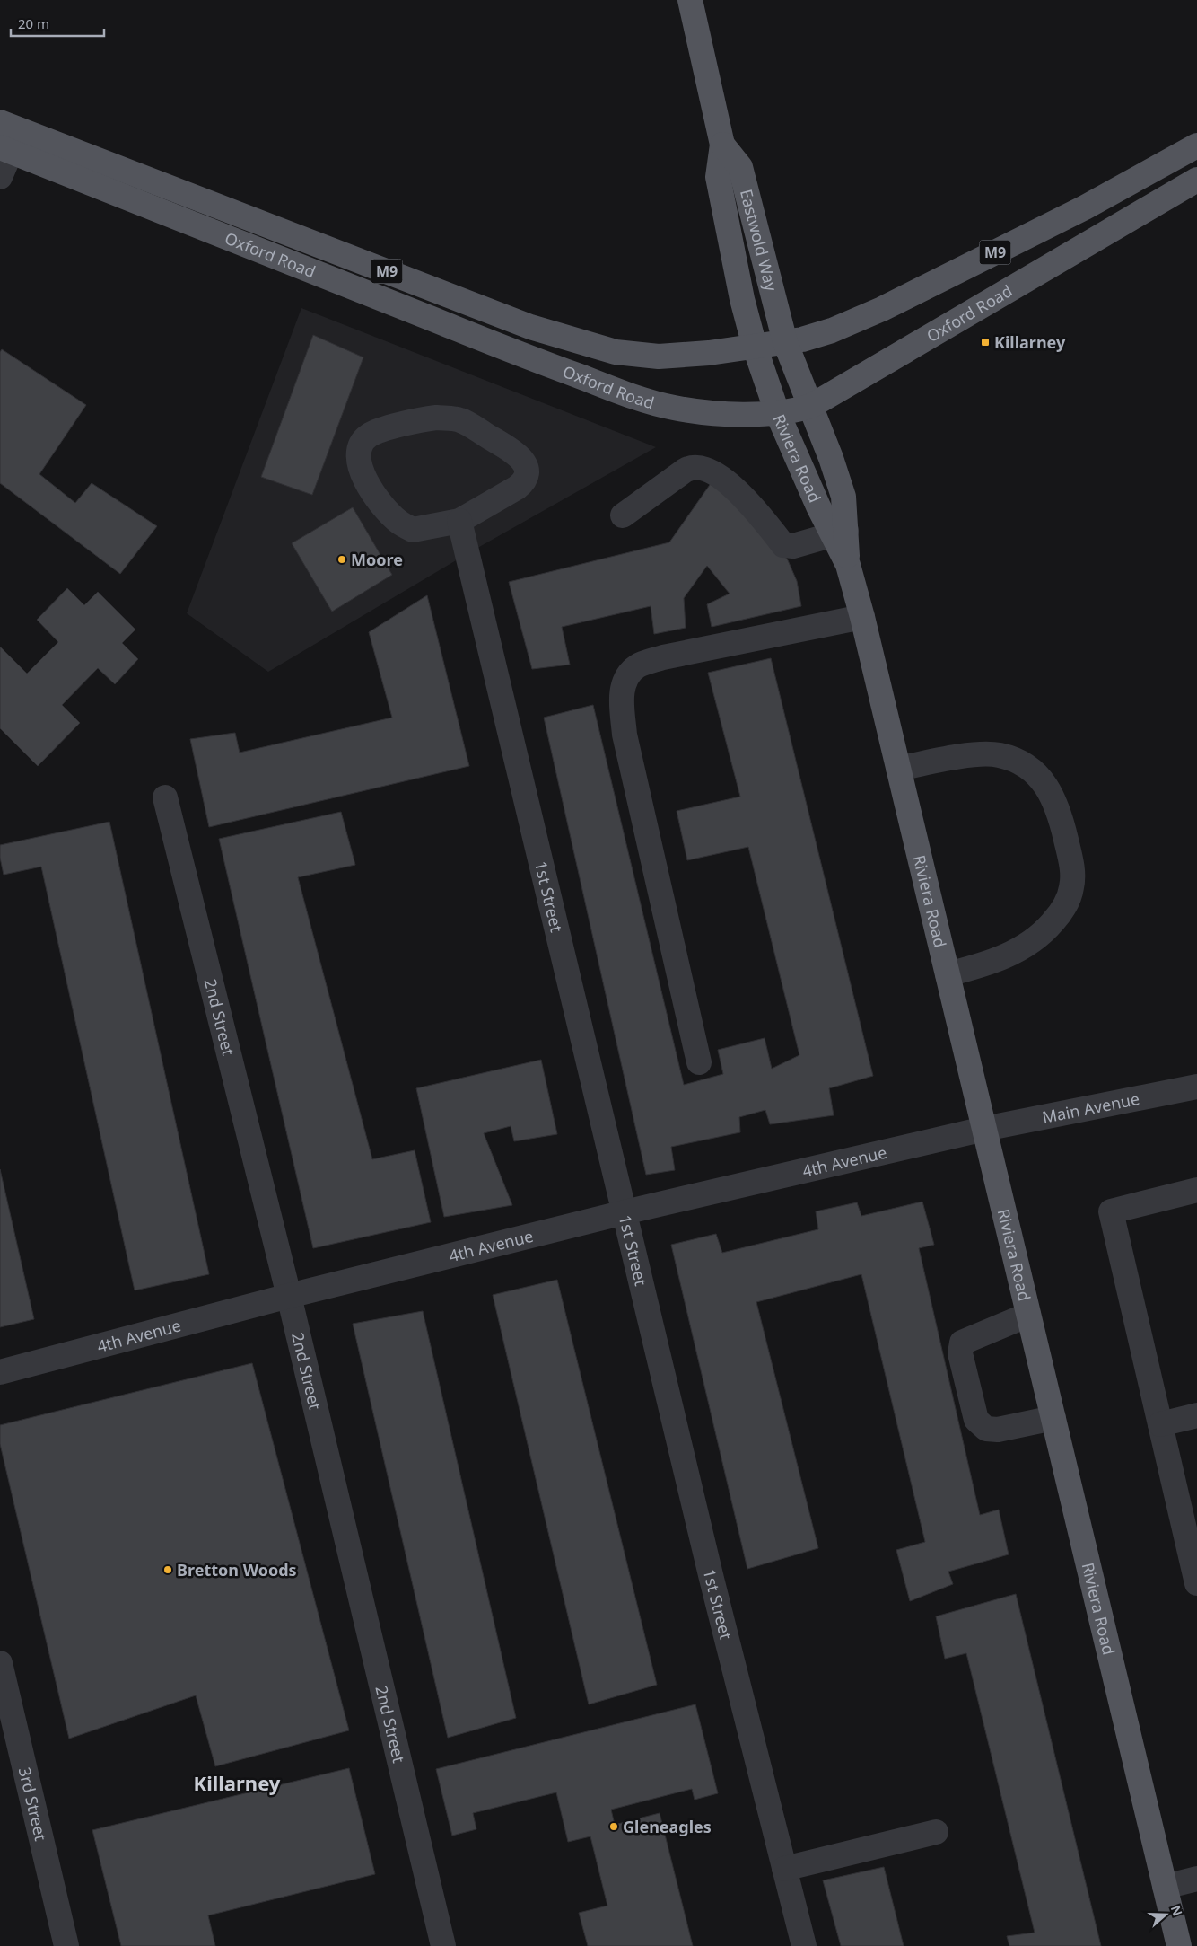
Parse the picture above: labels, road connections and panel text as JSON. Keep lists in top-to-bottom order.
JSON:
{
  "streets": {
    "main road": [
      "Eastwold Way",
      "M9",
      "Oxford Road",
      "Riviera Road"
    ],
    "street": [
      "1st Street",
      "2nd Street",
      "Main Avenue",
      "4th Avenue",
      "3rd Street"
    ]
  },
  "crossings": [
    ["Eastwold Way", "Oxford Road"],
    ["Eastwold Way", "Riviera Road"],
    ["Oxford Road", "Riviera Road"],
    ["Riviera Road", "Main Avenue"],
    ["Riviera Road", "4th Avenue"],
    ["1st Street", "4th Avenue"],
    ["2nd Street", "4th Avenue"],
    ["Main Avenue", "4th Avenue"]
  ],
  "districts": ["Killarney"],
  "places": {
    "transit": ["Killarney"],
    "other": ["Moore", "Bretton Woods", "Gleneagles"]
  },
  "scale_bar": "20 m",
  "north": "right"
}
